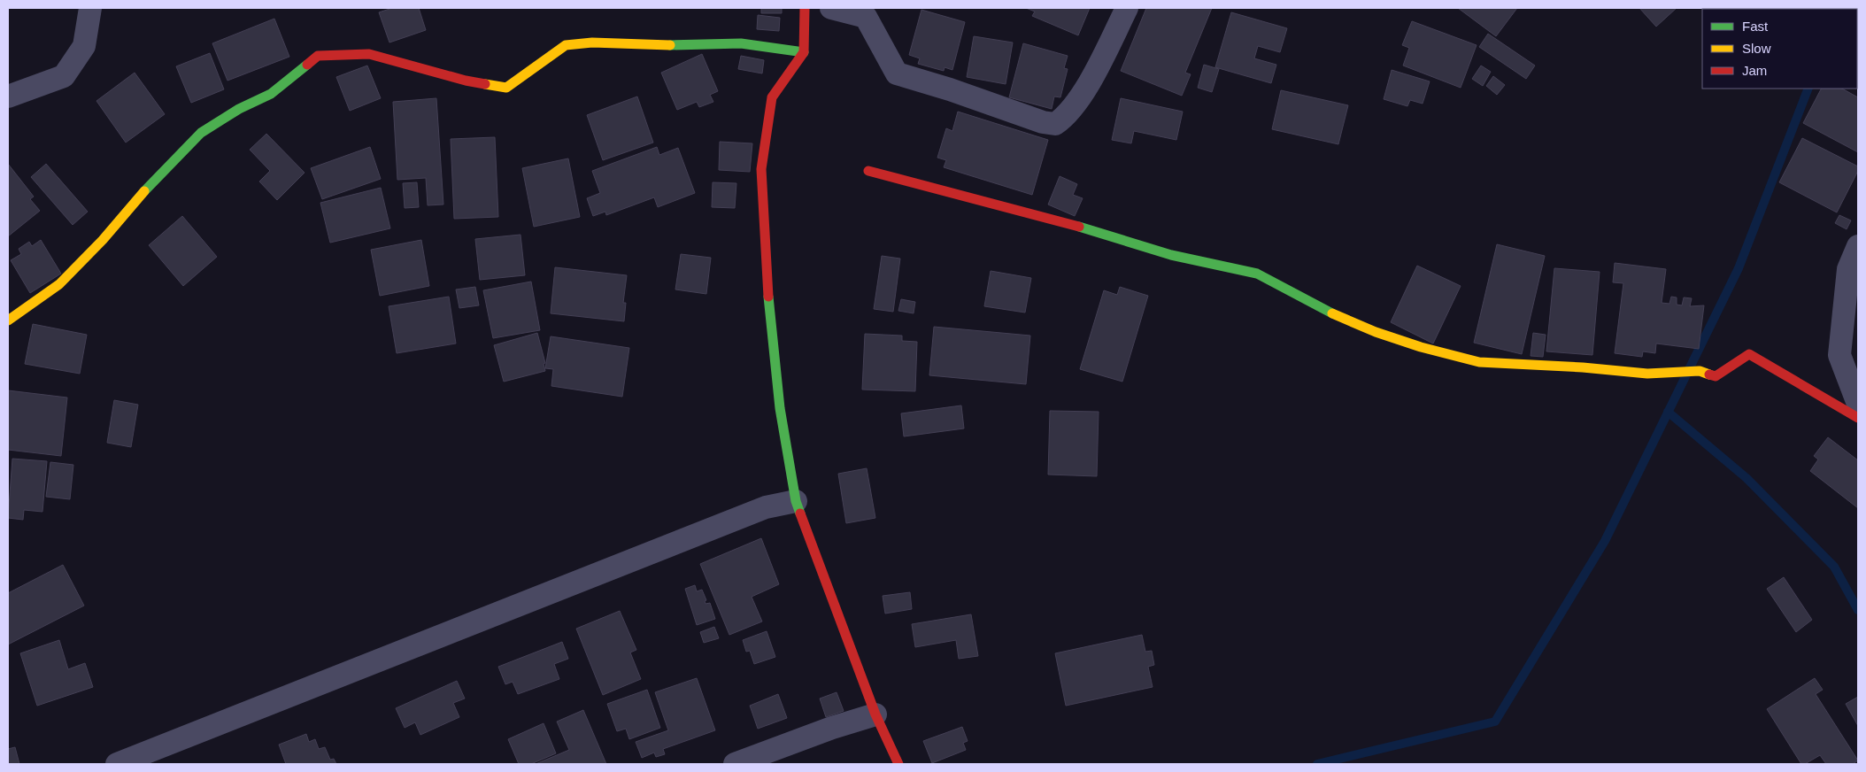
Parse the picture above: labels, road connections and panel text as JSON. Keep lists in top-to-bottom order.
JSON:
{
  "legend": ["Fast", "Slow", "Jam"]
}
